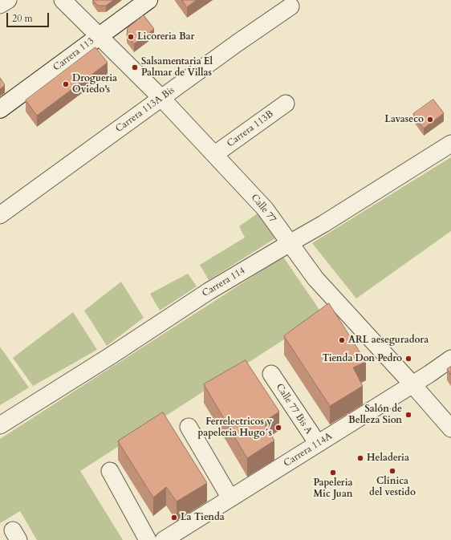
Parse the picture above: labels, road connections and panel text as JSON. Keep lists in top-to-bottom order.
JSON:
{
  "streets": {
    "street": [
      "Carrera 113",
      "Carrera 113A Bis",
      "Carrera 113B",
      "Calle 77",
      "Carrera 114",
      "Calle 77 Bis A",
      "Carrera 114A"
    ]
  },
  "crossings": [
    ["Carrera 113", "Calle 77"],
    ["Carrera 113A Bis", "Calle 77"],
    ["Carrera 113B", "Calle 77"],
    ["Calle 77", "Carrera 114"],
    ["Calle 77", "Carrera 114A"],
    ["Calle 77 Bis A", "Carrera 114A"]
  ],
  "places": [
    "Licoreria Bar",
    "Salsamentaria El Palmar de Villas",
    "Drogueria Oviedo's",
    "Lavaseco",
    "ARL aeseguradora",
    "Tienda Don Pedro",
    "Salón de Belleza Sion",
    "Ferrelectricos y papeleria Hugo´s",
    "Heladeria",
    "Clínica del vestido",
    "Papeleria Mic Juan",
    "La Tienda"
  ],
  "scale_bar": "20 m"
}
